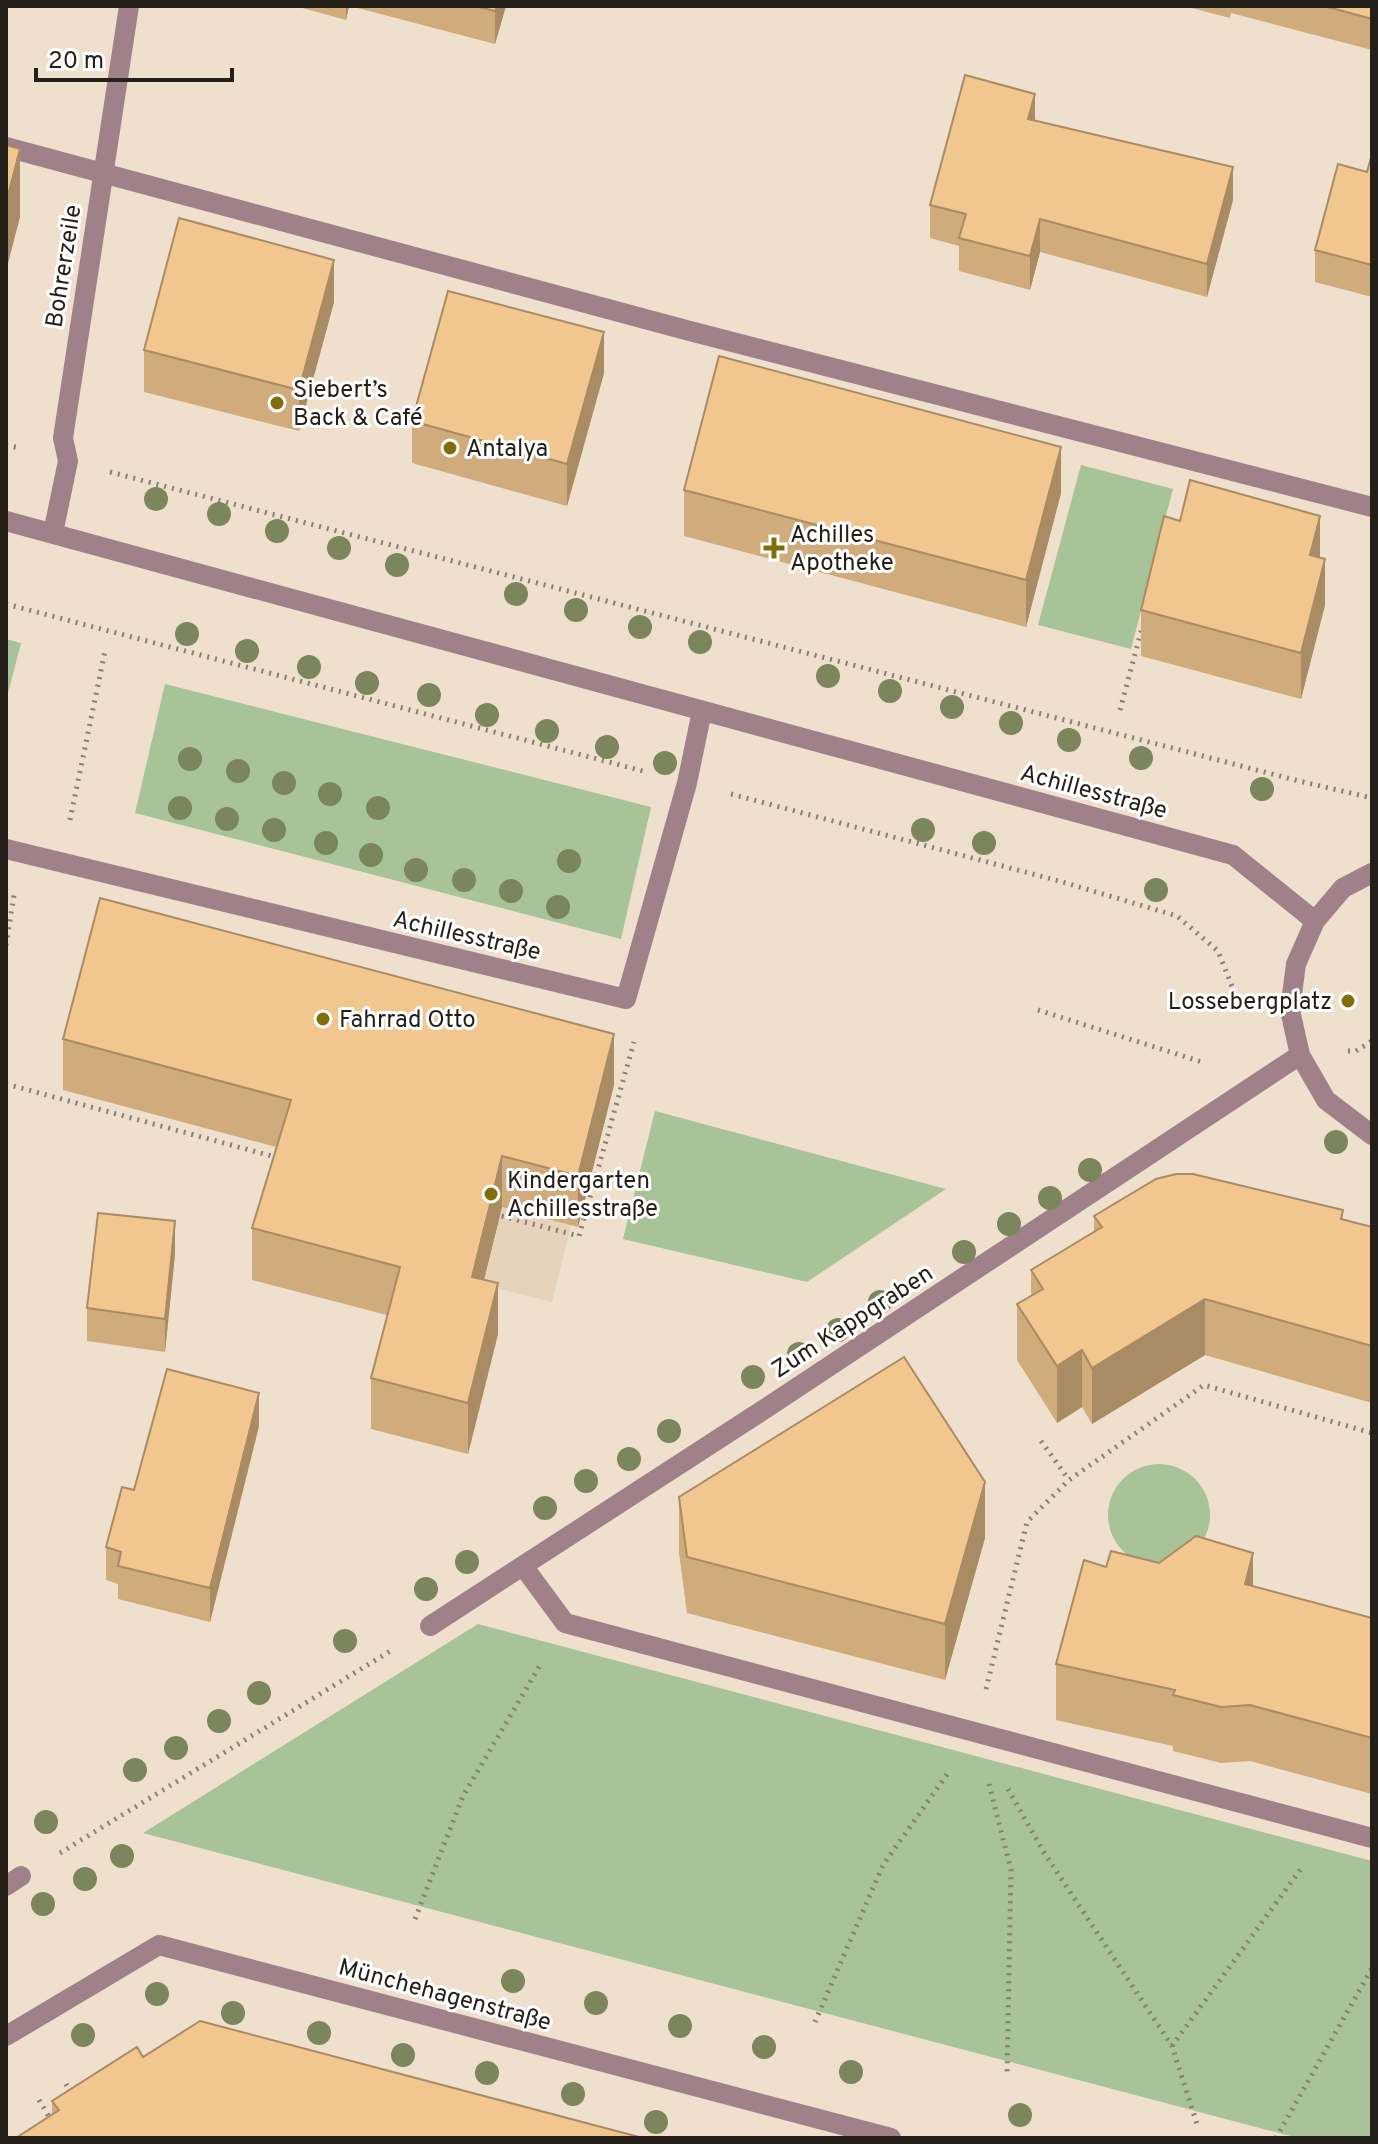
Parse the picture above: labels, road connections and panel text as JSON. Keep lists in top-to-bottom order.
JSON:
{
  "streets": {
    "street": [
      "Bohrerzeile",
      "Achillesstraße",
      "Zum Kappgraben",
      "Münchehagenstraße"
    ]
  },
  "crossings": [
    ["Bohrerzeile", "Achillesstraße"]
  ],
  "places": {
    "other": [
      "Siebert’s Back & Café",
      "Antalya",
      "Lossebergplatz",
      "Fahrrad Otto",
      "Kindergarten Achillesstraße"
    ],
    "health": ["Achilles Apotheke"]
  },
  "scale_bar": "20 m"
}
